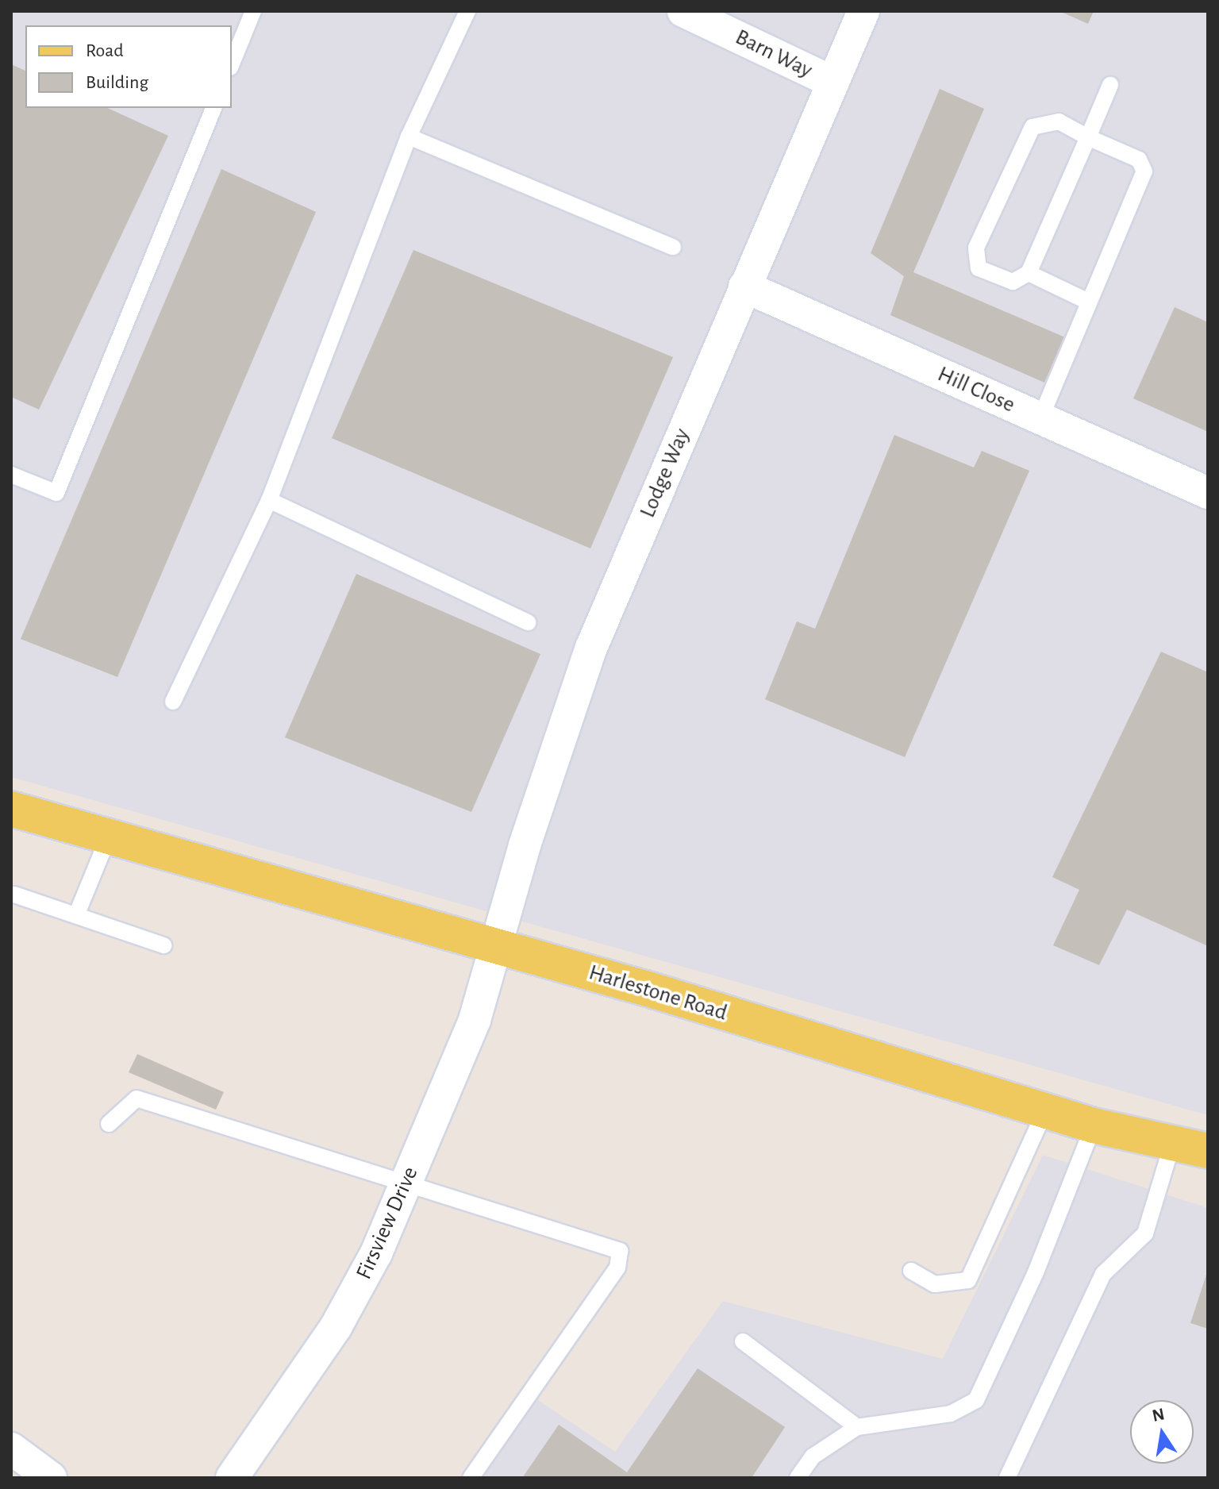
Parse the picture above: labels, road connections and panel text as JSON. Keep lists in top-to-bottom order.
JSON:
{
  "streets": {
    "main road": ["Harlestone Road"],
    "street": [
      "Barn Way",
      "Hill Close",
      "Lodge Way",
      "Firsview Drive"
    ]
  },
  "crossings": [
    ["Barn Way", "Lodge Way"],
    ["Hill Close", "Lodge Way"],
    ["Lodge Way", "Harlestone Road"],
    ["Lodge Way", "Firsview Drive"],
    ["Harlestone Road", "Firsview Drive"]
  ],
  "legend": ["Road", "Building"],
  "north": "top"
}
